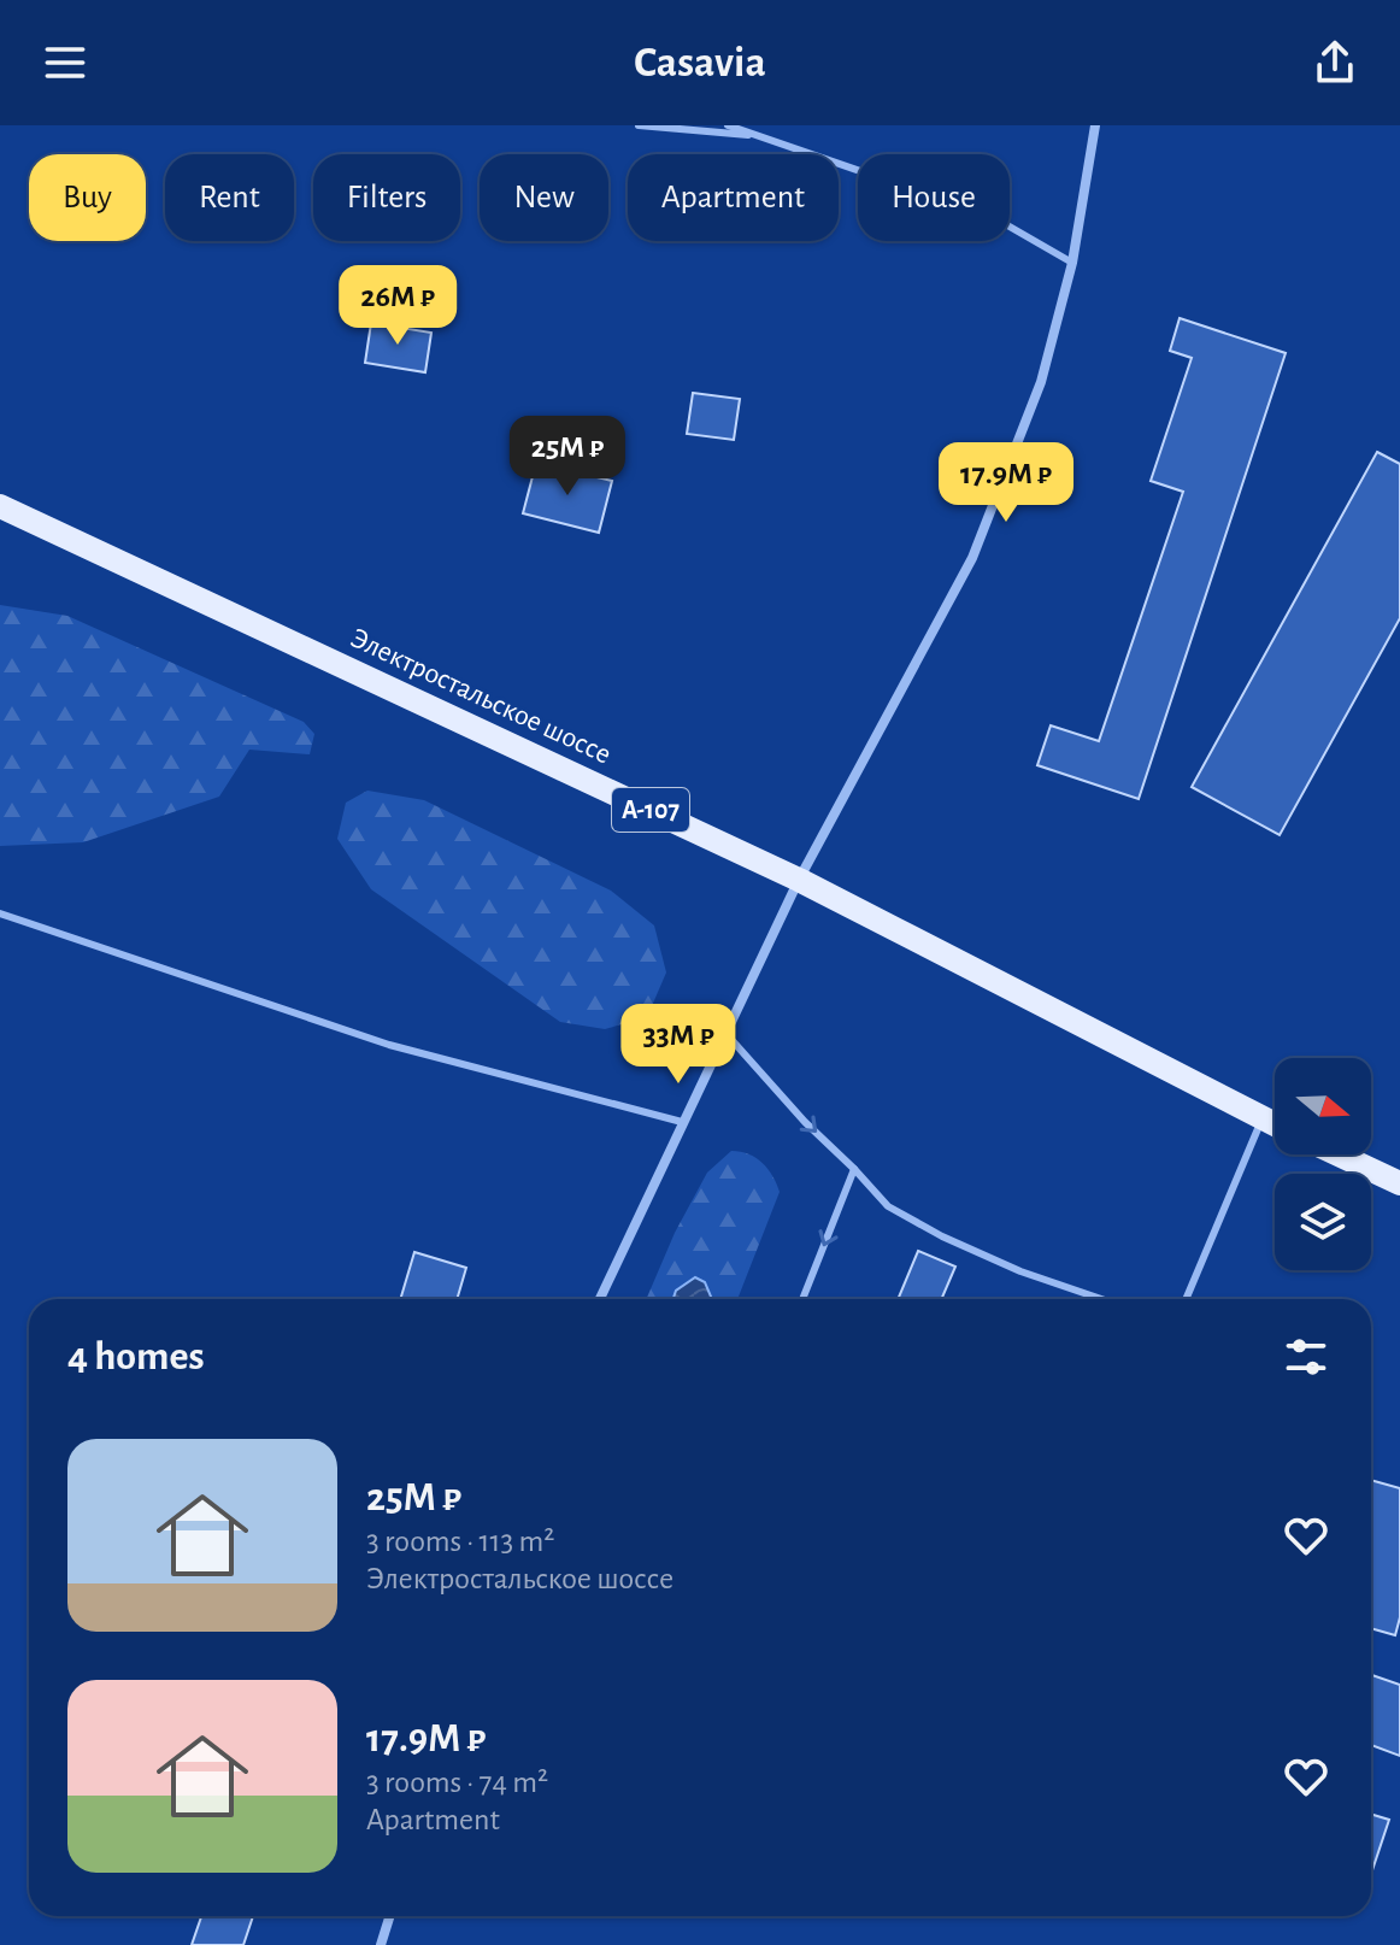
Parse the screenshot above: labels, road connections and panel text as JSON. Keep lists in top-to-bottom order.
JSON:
{
  "streets": {
    "main road": ["Электростальское шоссе", "А-107"]
  },
  "north": "right",
  "page": {
    "header": "Casavia",
    "chip": [
      "Buy",
      "Rent",
      "Filters",
      "New",
      "Apartment",
      "House"
    ],
    "price": [
      "26M ₽",
      "25M ₽",
      "17.9M ₽",
      "33M ₽"
    ],
    "heading": "4 homes",
    "list": [
      {
        "name": "25M ₽",
        "note": "3 rooms · 113 m² · Электростальское шоссе"
      },
      {
        "name": "17.9M ₽",
        "note": "3 rooms · 74 m² · Apartment"
      }
    ]
  }
}
